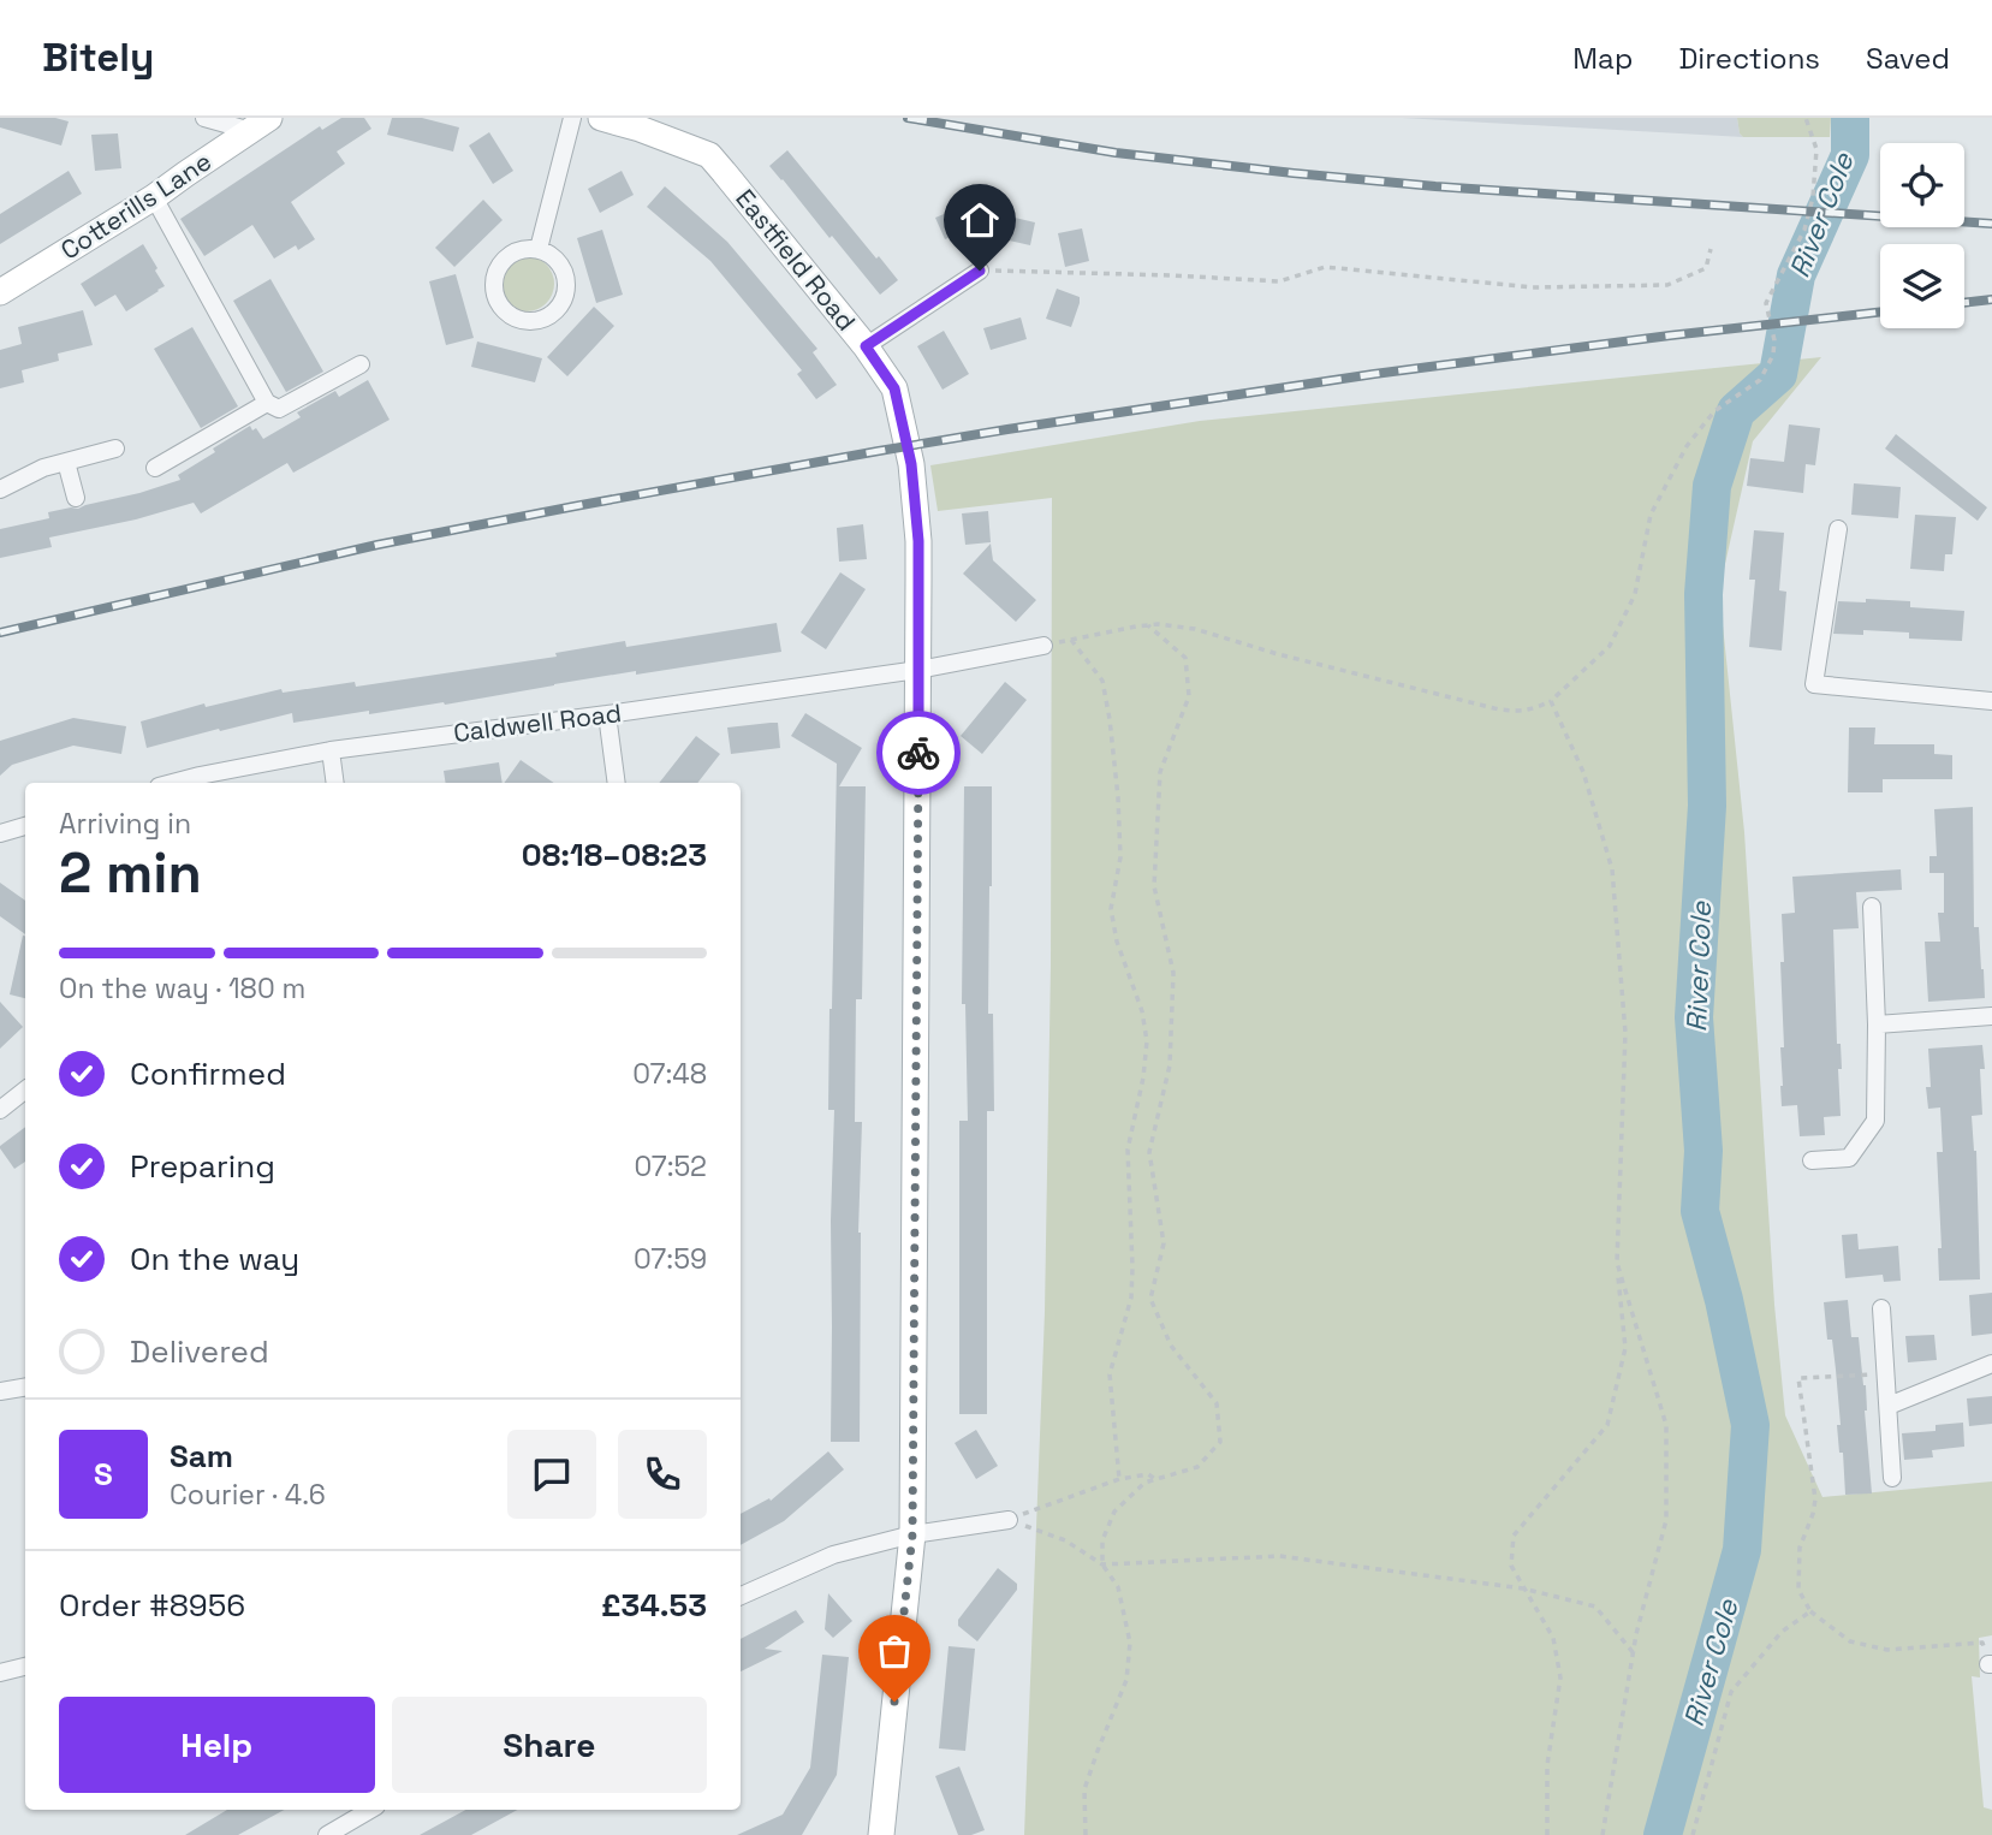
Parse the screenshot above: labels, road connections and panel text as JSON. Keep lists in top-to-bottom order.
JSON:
{
  "streets": {
    "street": ["Cotterills Lane", "Eastfield Road", "Caldwell Road"]
  },
  "crossings": [
    ["Eastfield Road", "Caldwell Road"]
  ],
  "water": ["River Cole"],
  "page": {
    "header": "Bitely",
    "nav": ["Map", "Directions", "Saved"],
    "heading": ["2 min", "Arriving in", "08:18–08:23"],
    "panel": [
      "Sam",
      "Courier · 4.6",
      "Order #8956",
      "£34.53"
    ],
    "bar": "On the way · 180 m",
    "list": [
      ["Confirmed", "07:48"],
      ["Preparing", "07:52"],
      ["On the way", "07:59"],
      "Delivered"
    ],
    "round": "S",
    "buttons": ["Help", "Share"]
  }
}
